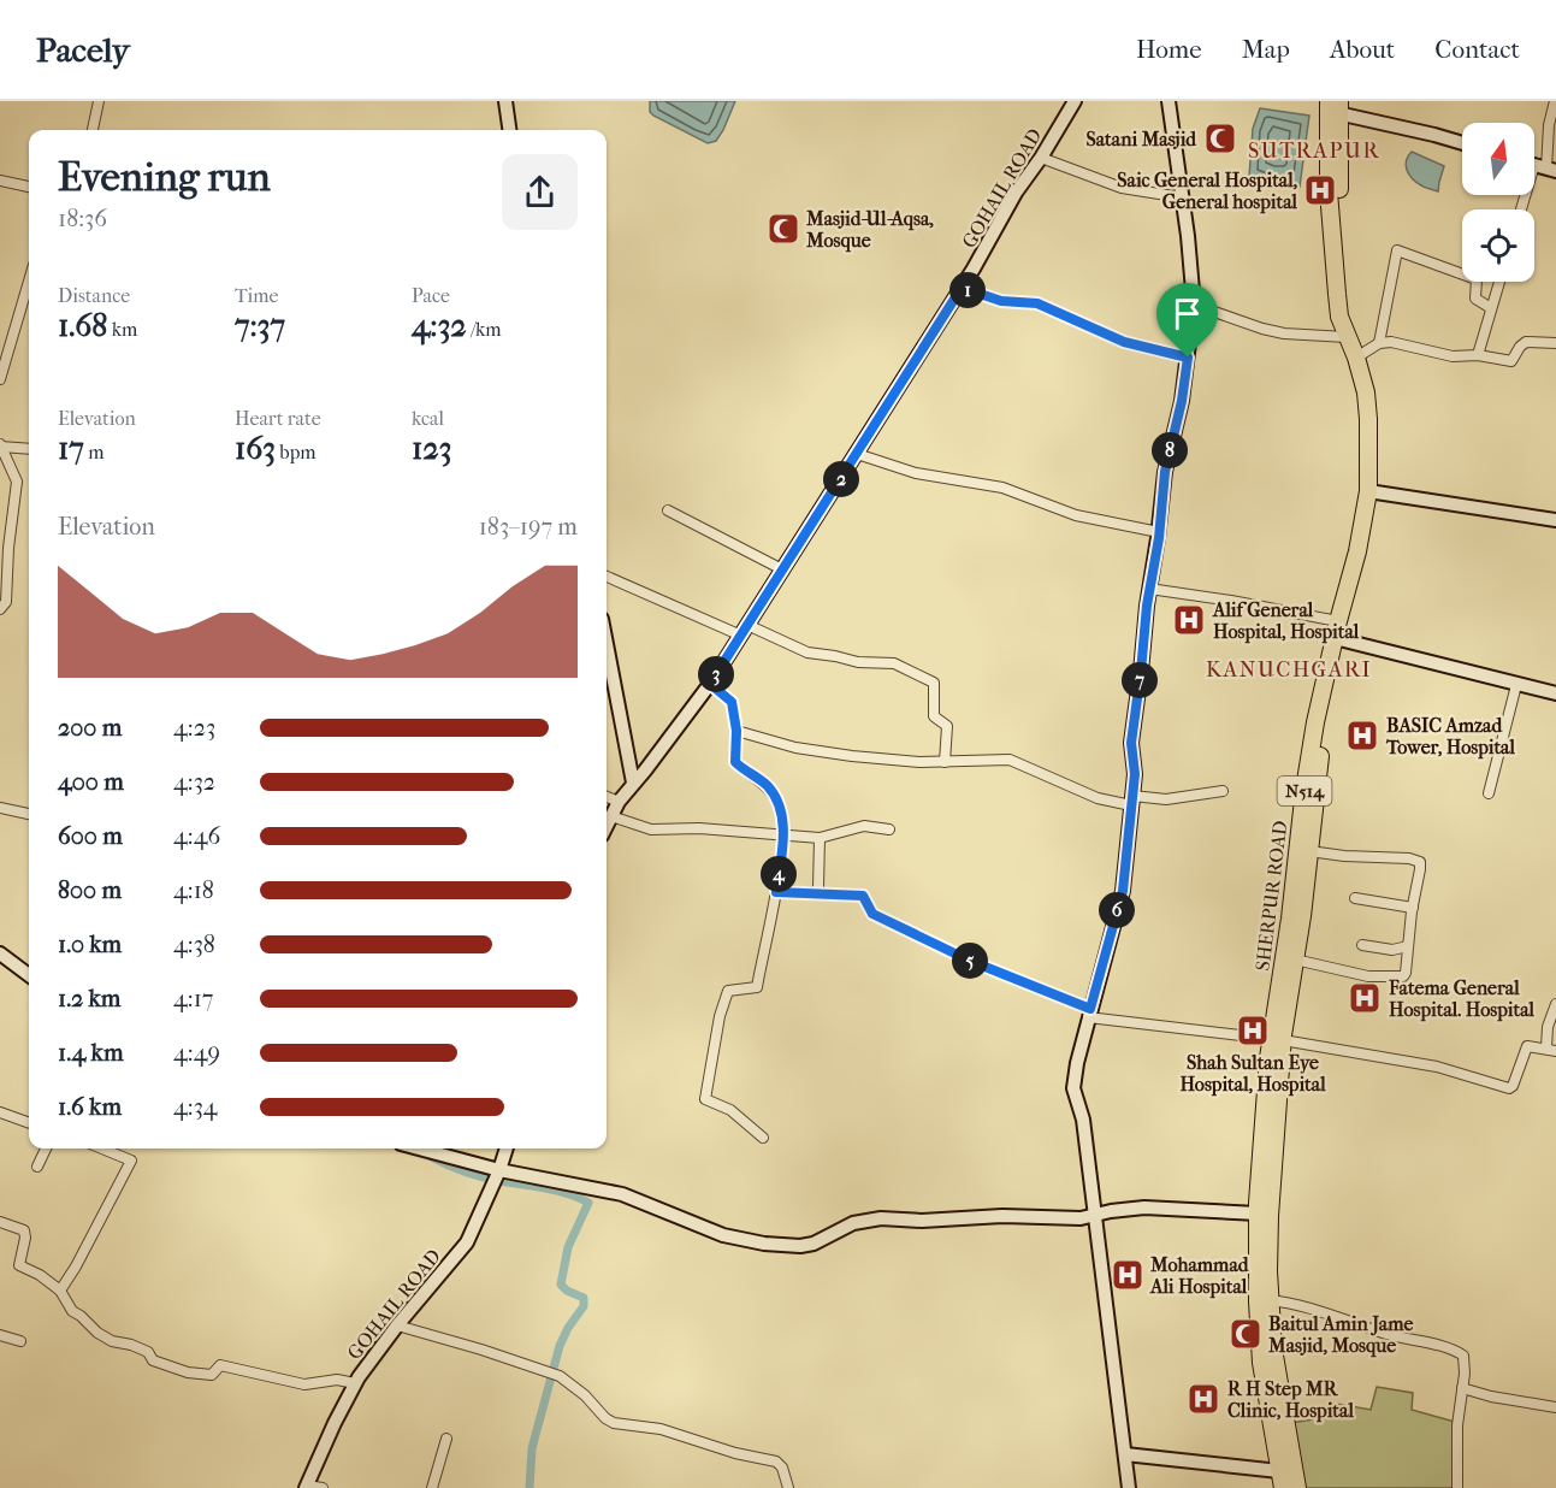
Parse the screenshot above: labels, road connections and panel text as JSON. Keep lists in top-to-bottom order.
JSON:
{
  "streets": {
    "highway": ["N514", "SHERPUR ROAD"],
    "street": ["GOHAIL ROAD"]
  },
  "districts": ["SUTRAPUR", "KANUCHGARI"],
  "places": {
    "mosque": ["Satani Masjid", "Masjid-Ul-Aqsa, Mosque", "Baitul Amin Jame Masjid, Mosque"],
    "hospital": [
      "Saic General Hospital, General hospital",
      "Alif General Hospital, Hospital",
      "BASIC Amzad Tower, Hospital",
      "Fatema General Hospital. Hospital",
      "Shah Sultan Eye Hospital, Hospital",
      "Mohammad Ali Hospital",
      "R H Step MR Clinic, Hospital"
    ]
  },
  "north": "top",
  "page": {
    "header": "Pacely",
    "nav": [
      "Home",
      "Map",
      "About",
      "Contact"
    ],
    "heading": ["Evening run", "18:36"],
    "stats": [
      ["Distance", "1.68 km"],
      ["Time", "7:37"],
      ["Pace", "4:32 /km"],
      ["Elevation", "17 m"],
      ["Heart rate", "163 bpm"],
      ["kcal", "123"]
    ],
    "pins": [
      "1",
      "8",
      "2",
      "3",
      "7",
      "4",
      "6",
      "5"
    ],
    "chart": ["Elevation", "183–197 m"],
    "list": [
      {
        "name": "200 m",
        "note": "4:23"
      },
      {
        "name": "400 m",
        "note": "4:32"
      },
      {
        "name": "600 m",
        "note": "4:46"
      },
      {
        "name": "800 m",
        "note": "4:18"
      },
      {
        "name": "1.0 km",
        "note": "4:38"
      },
      {
        "name": "1.2 km",
        "note": "4:17"
      },
      {
        "name": "1.4 km",
        "note": "4:49"
      },
      {
        "name": "1.6 km",
        "note": "4:34"
      }
    ]
  }
}
